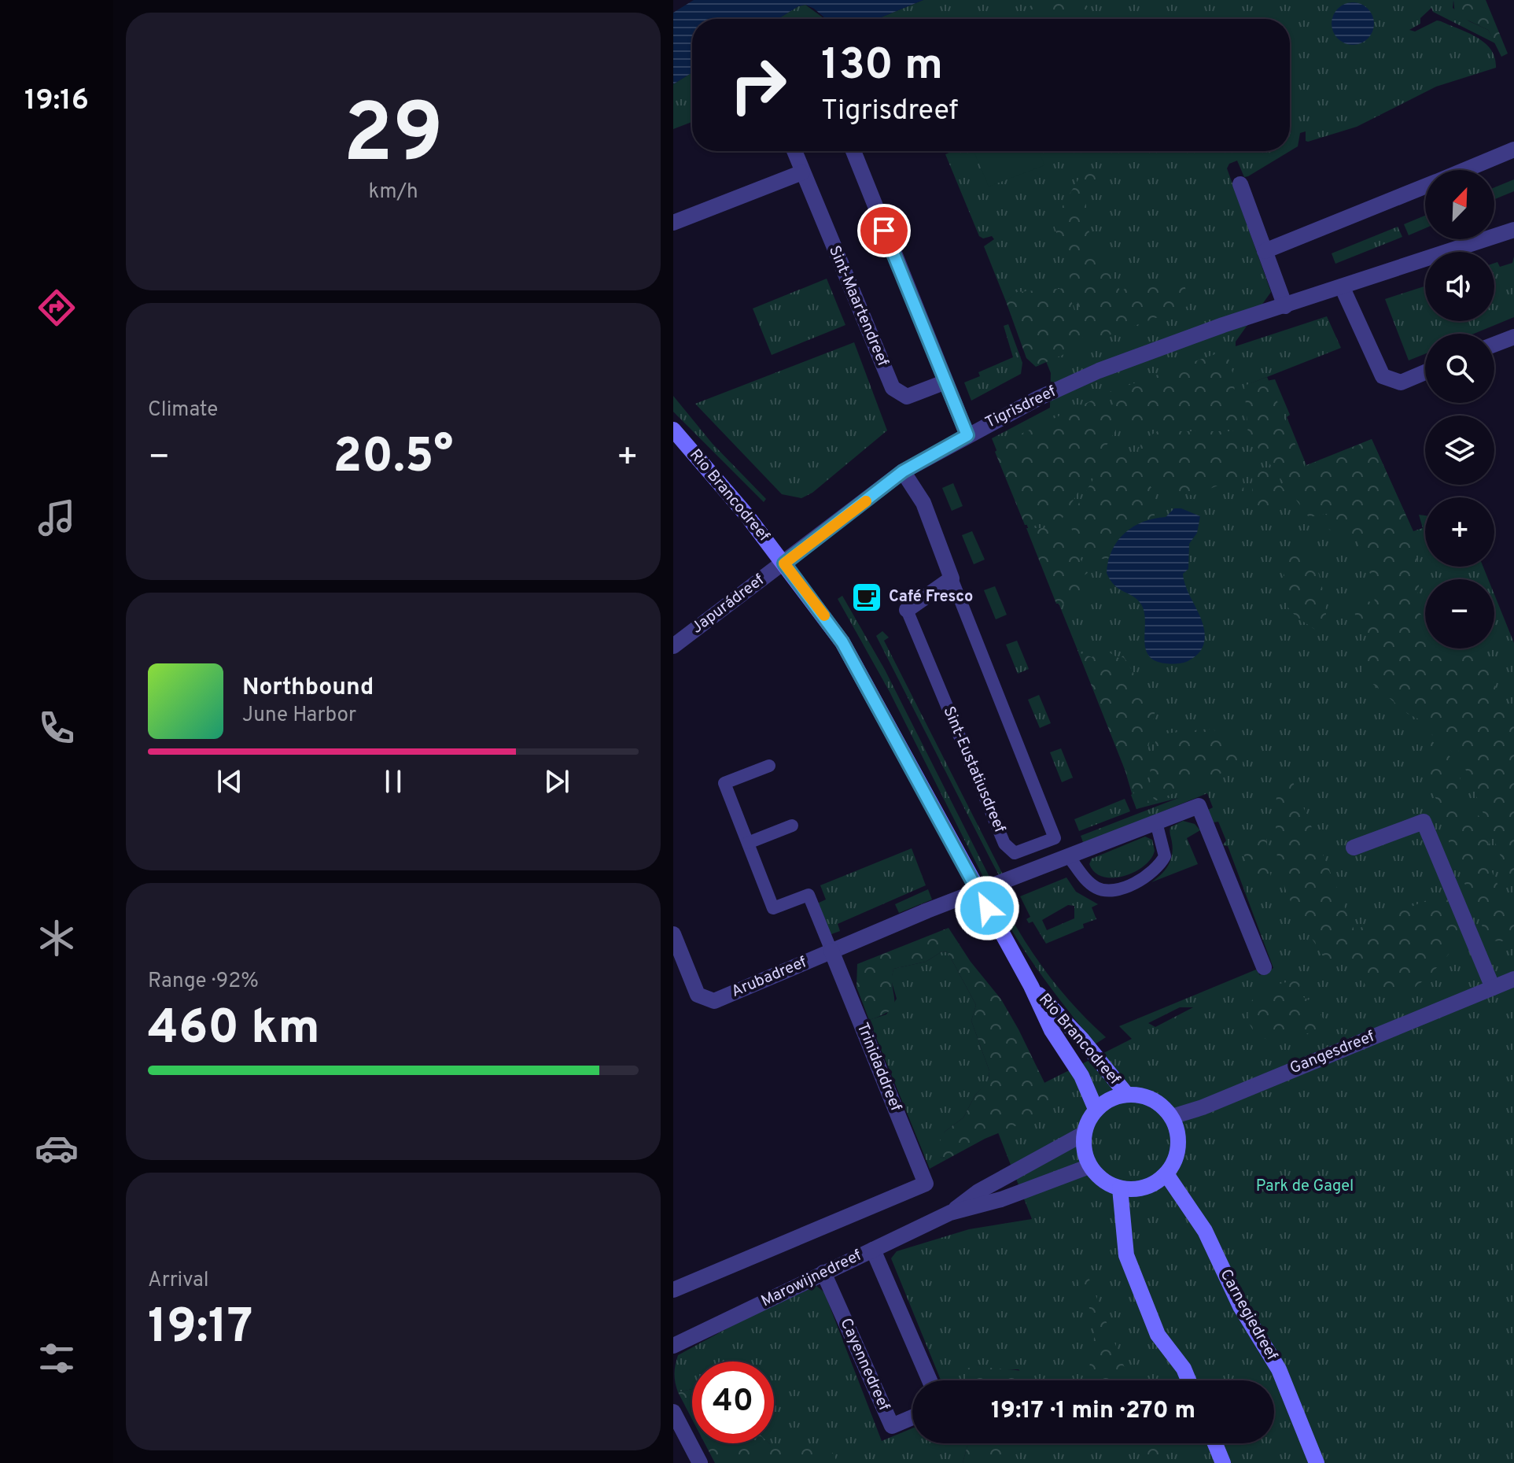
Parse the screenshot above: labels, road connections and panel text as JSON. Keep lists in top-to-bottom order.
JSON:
{
  "streets": {
    "street": [
      "Sint-Maartendreef",
      "Tigrisdreef",
      "Rio Brancodreef",
      "Japurádreef",
      "Sint-Eustatiusdreef",
      "Arubadreef",
      "Gangesdreef",
      "Trinidaddreef",
      "Marowijnedreef",
      "Carnegiedreef",
      "Cayennedreef"
    ]
  },
  "crossings": [
    ["Tigrisdreef", "Rio Brancodreef"],
    ["Tigrisdreef", "Japurádreef"],
    ["Tigrisdreef", "Sint-Eustatiusdreef"],
    ["Rio Brancodreef", "Japurádreef"],
    ["Rio Brancodreef", "Arubadreef"],
    ["Rio Brancodreef", "Gangesdreef"],
    ["Rio Brancodreef", "Marowijnedreef"],
    ["Rio Brancodreef", "Carnegiedreef"],
    ["Arubadreef", "Trinidaddreef"],
    ["Gangesdreef", "Marowijnedreef"],
    ["Gangesdreef", "Carnegiedreef"],
    ["Marowijnedreef", "Carnegiedreef"],
    ["Marowijnedreef", "Cayennedreef"]
  ],
  "parks": ["Park de Gagel"],
  "places": {
    "cafe": ["Café Fresco"]
  },
  "north": "top right",
  "page": {
    "tabs": "19:16",
    "tile": [
      ["29", "km/h"],
      "Climate",
      ["Range · 92%", "460 km"],
      ["Arrival", "19:17"]
    ],
    "turn": ["130 m", "Tigrisdreef"],
    "map_buttons": ["+", "−"],
    "heat": ["−", "20.5°", "+"],
    "song": ["Northbound", "June Harbor"],
    "limit": "40",
    "trip": "19:17 · 1 min · 270 m"
  }
}
